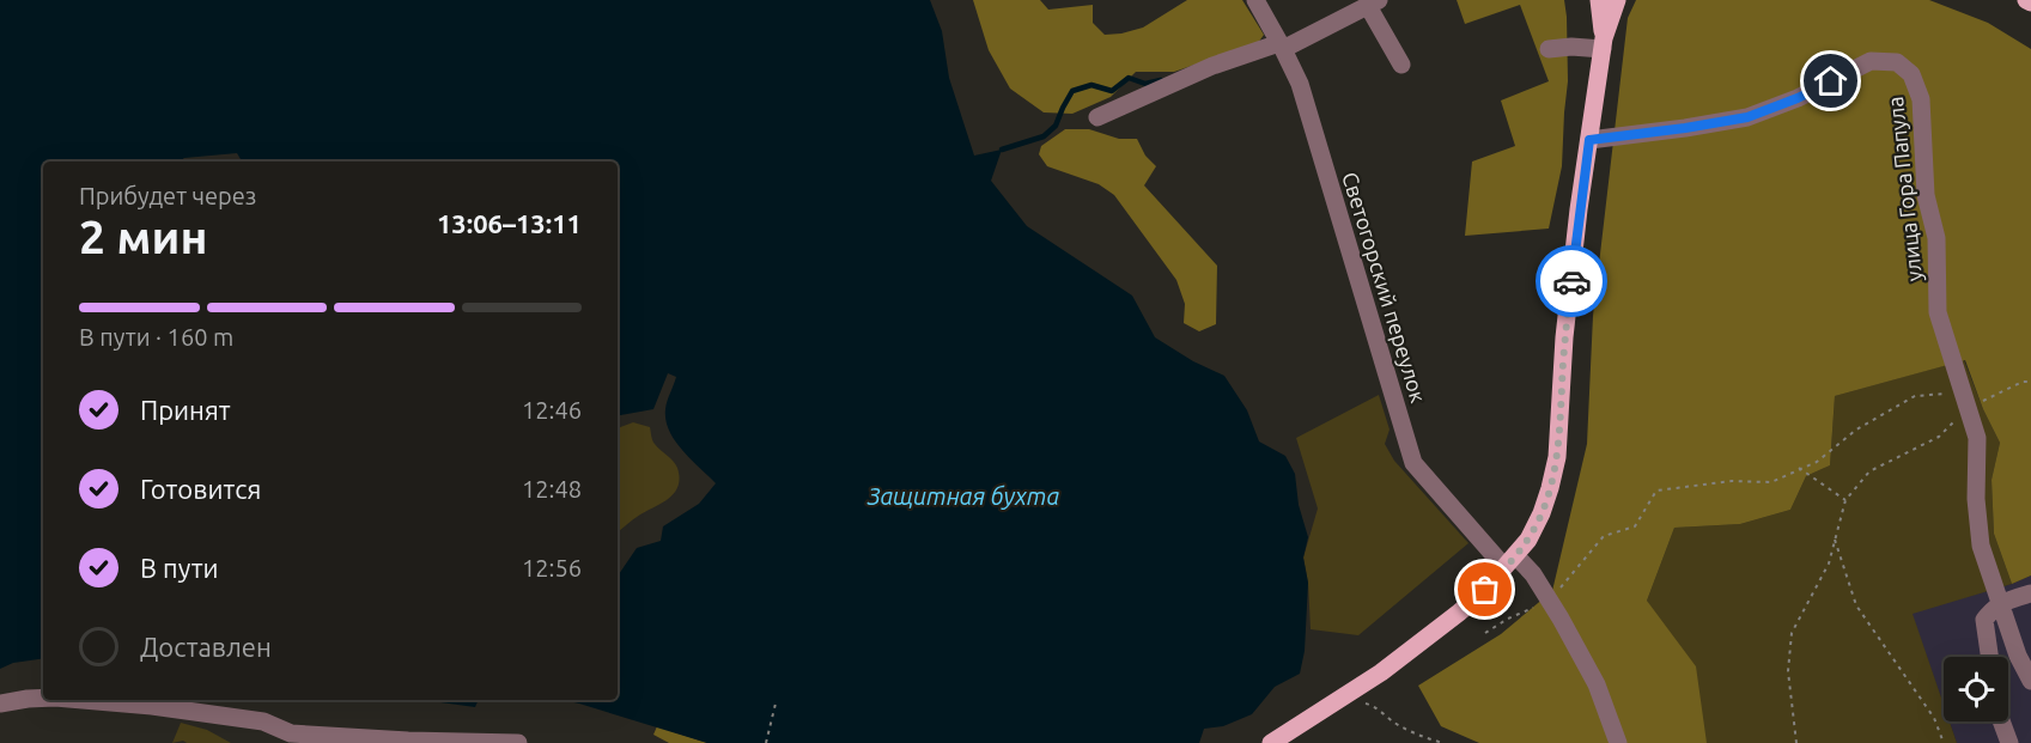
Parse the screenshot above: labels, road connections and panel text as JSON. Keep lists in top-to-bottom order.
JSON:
{
  "streets": {
    "street": ["улица Гора Папула", "Светогорский переулок"]
  },
  "water": ["Защитная бухта"],
  "page": {
    "heading": ["2 мин", "Прибудет через", "13:06–13:11"],
    "bar": "В пути · 160 m",
    "list": [
      ["Принят", "12:46"],
      ["Готовится", "12:48"],
      ["В пути", "12:56"],
      "Доставлен"
    ]
  }
}
